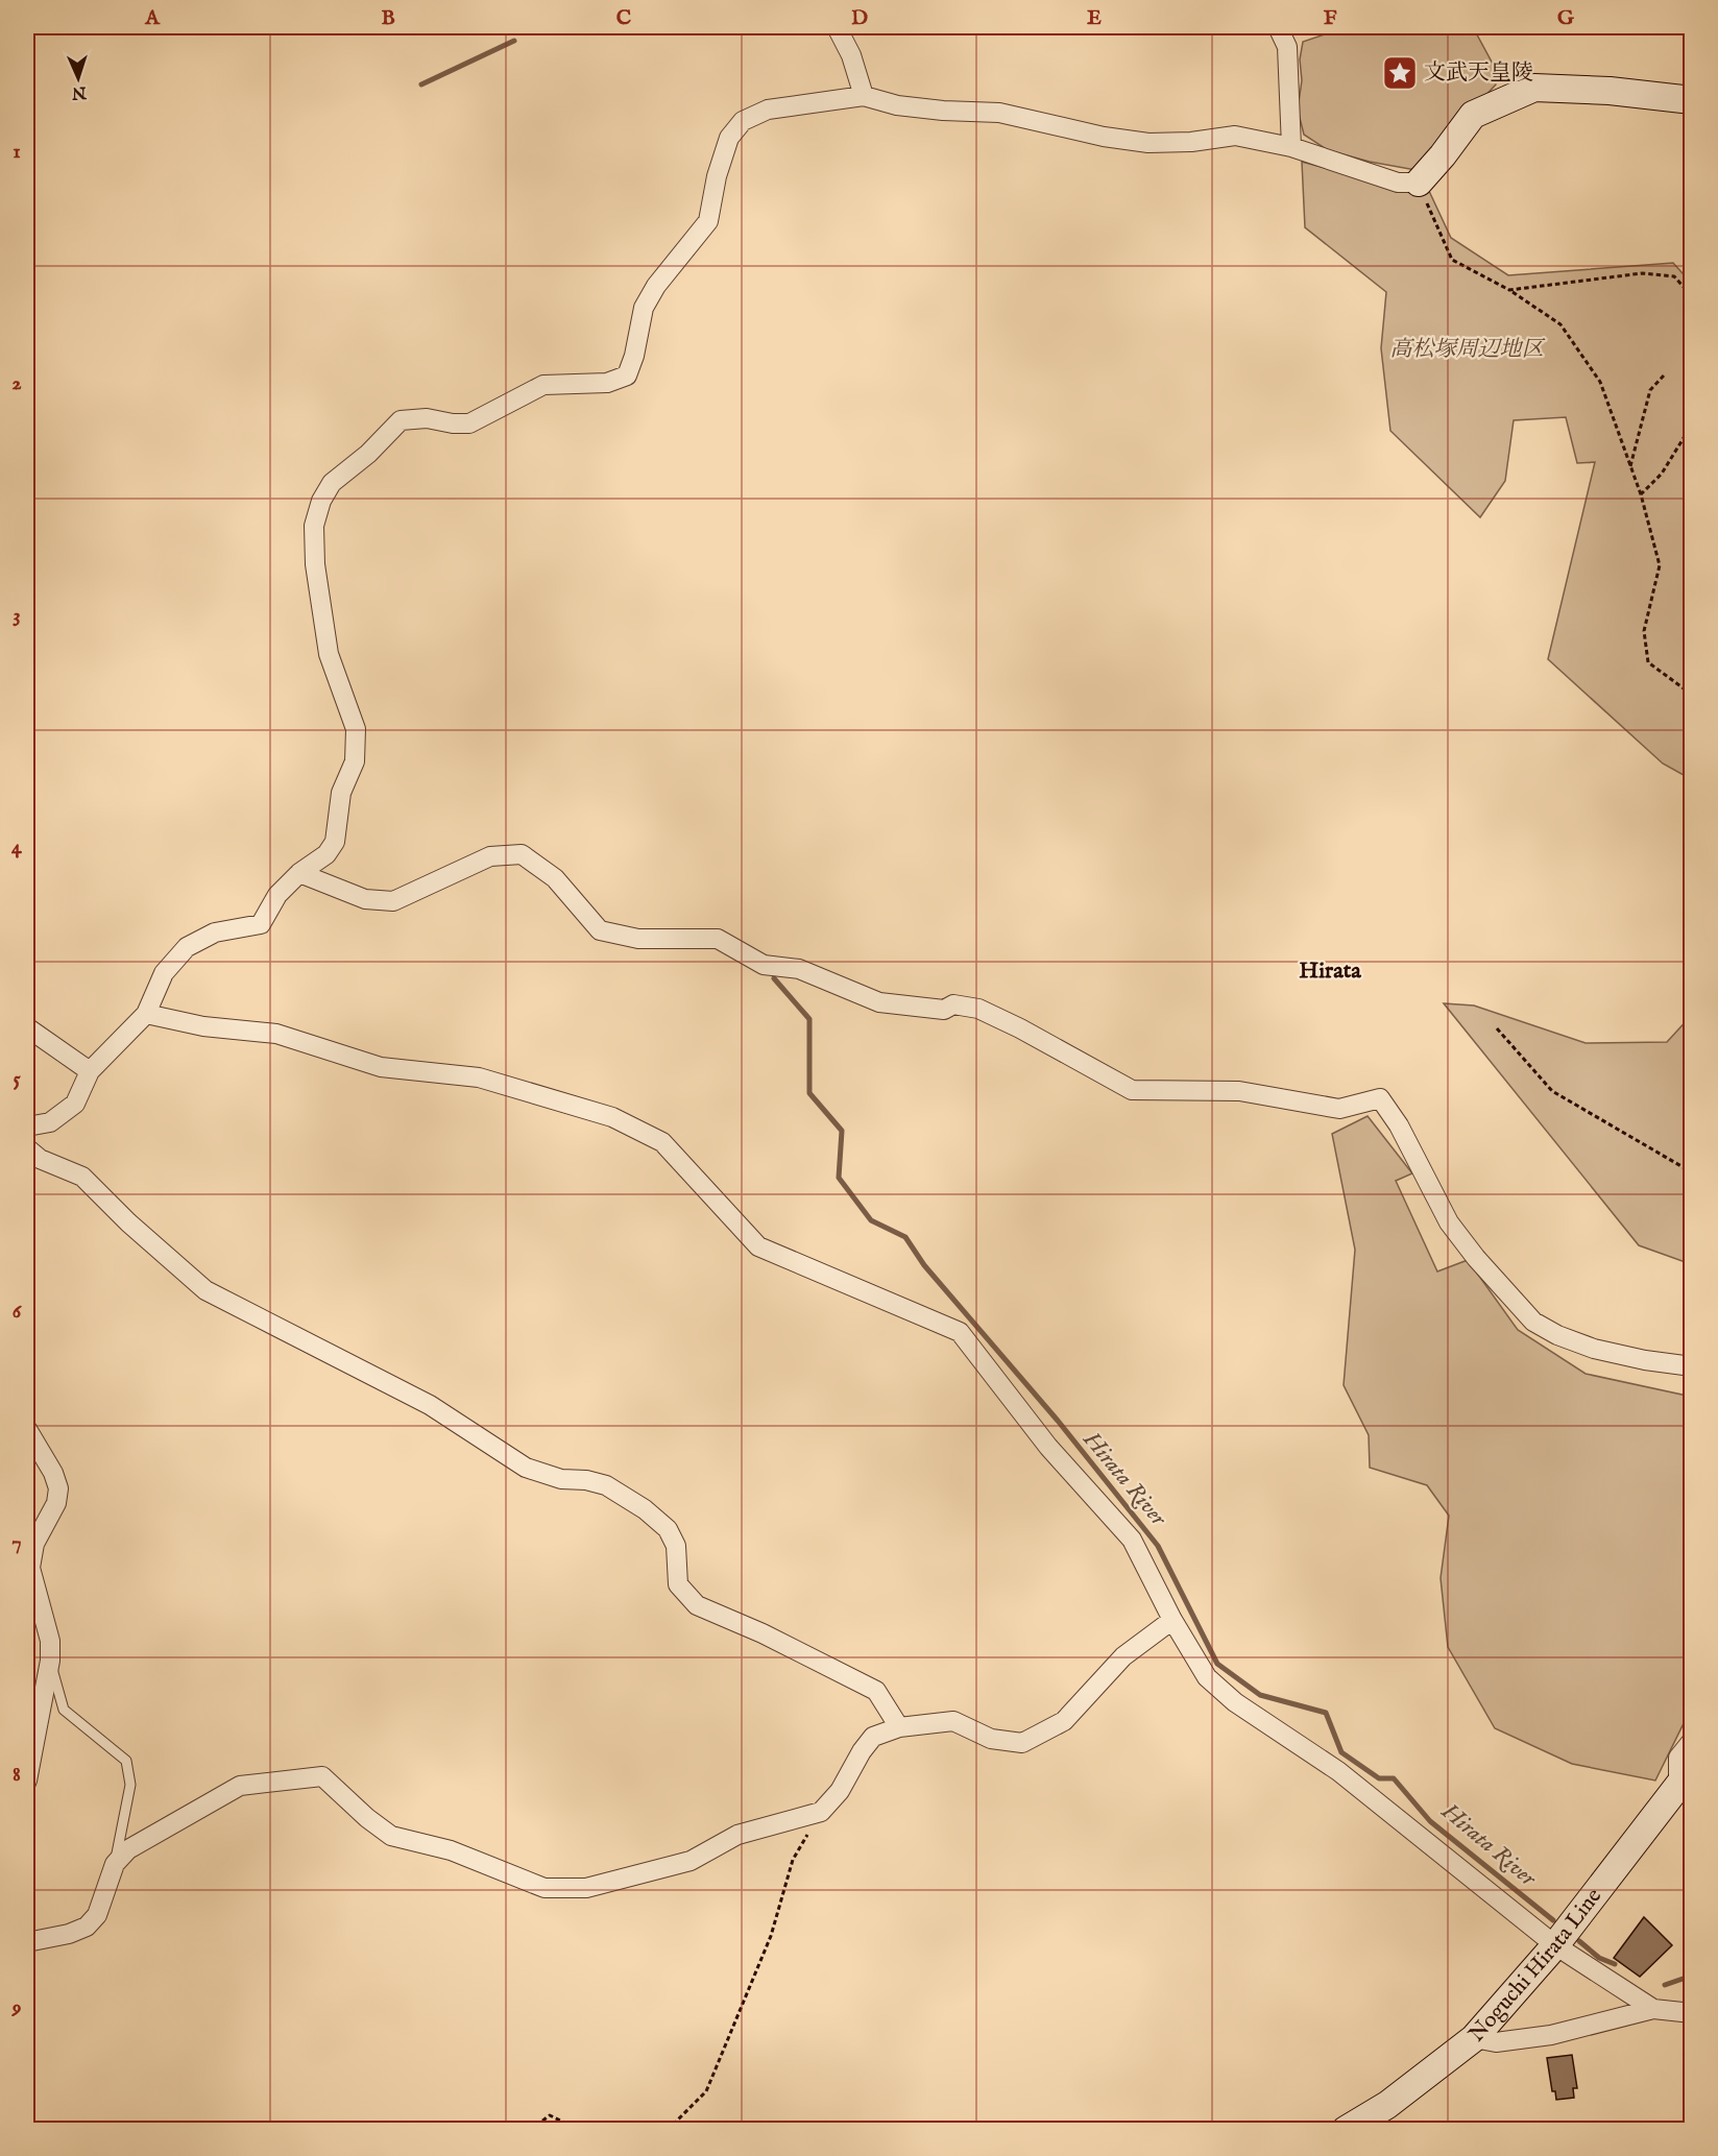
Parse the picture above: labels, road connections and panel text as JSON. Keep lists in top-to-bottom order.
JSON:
{
  "streets": {
    "main road": ["Noguchi Hirata Line"]
  },
  "districts": ["Hirata"],
  "water": ["Hirata River"],
  "parks": ["高松塚周辺地区"],
  "places": {
    "place": ["文武天皇陵"]
  },
  "north": "bottom",
  "grid": {
    "columns": [
      "A",
      "B",
      "C",
      "D",
      "E",
      "F",
      "G"
    ],
    "rows": [
      "1",
      "2",
      "3",
      "4",
      "5",
      "6",
      "7",
      "8",
      "9"
    ]
  }
}
